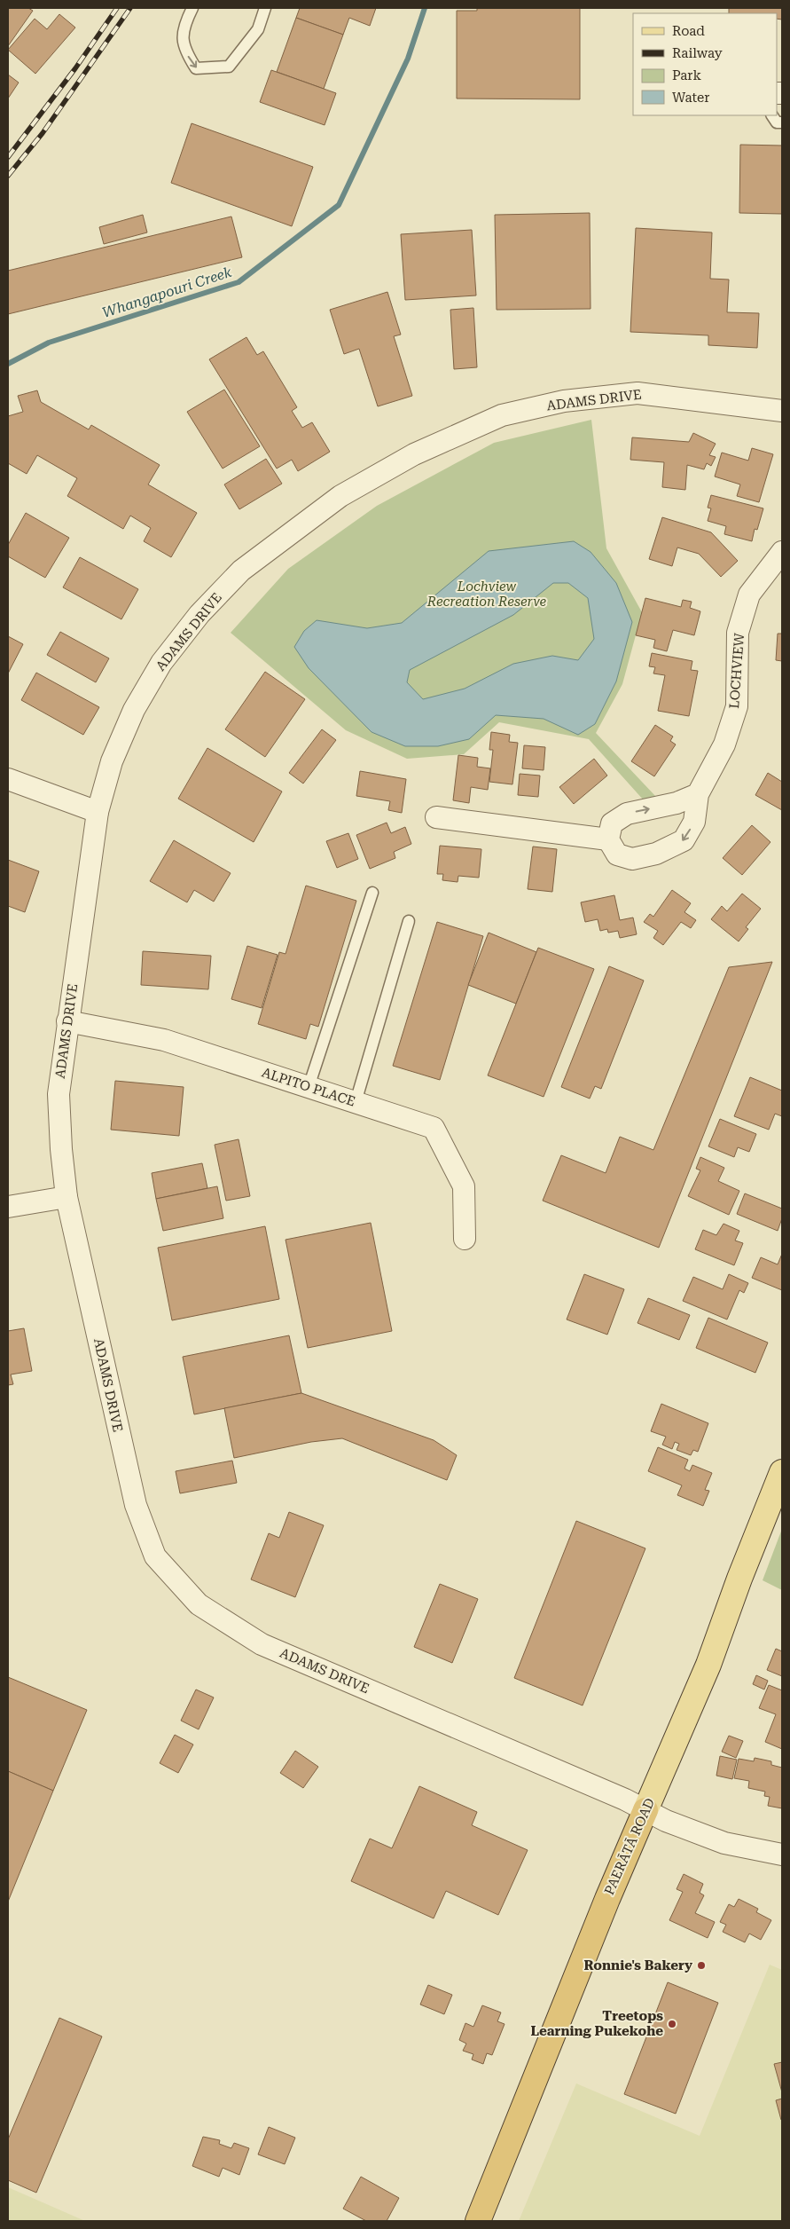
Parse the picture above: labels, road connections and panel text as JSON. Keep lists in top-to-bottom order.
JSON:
{
  "streets": {
    "highway": ["PAERĀTĀ ROAD"],
    "street": ["ADAMS DRIVE", "LOCHVIEW", "ALPITO PLACE"]
  },
  "crossings": [
    ["ADAMS DRIVE", "ALPITO PLACE"],
    ["ADAMS DRIVE", "PAERĀTĀ ROAD"]
  ],
  "water": ["Whangapouri Creek"],
  "parks": ["Lochview Recreation Reserve"],
  "places": ["Ronnie's Bakery", "Treetops Learning Pukekohe"],
  "legend": [
    "Road",
    "Railway",
    "Park",
    "Water"
  ]
}
